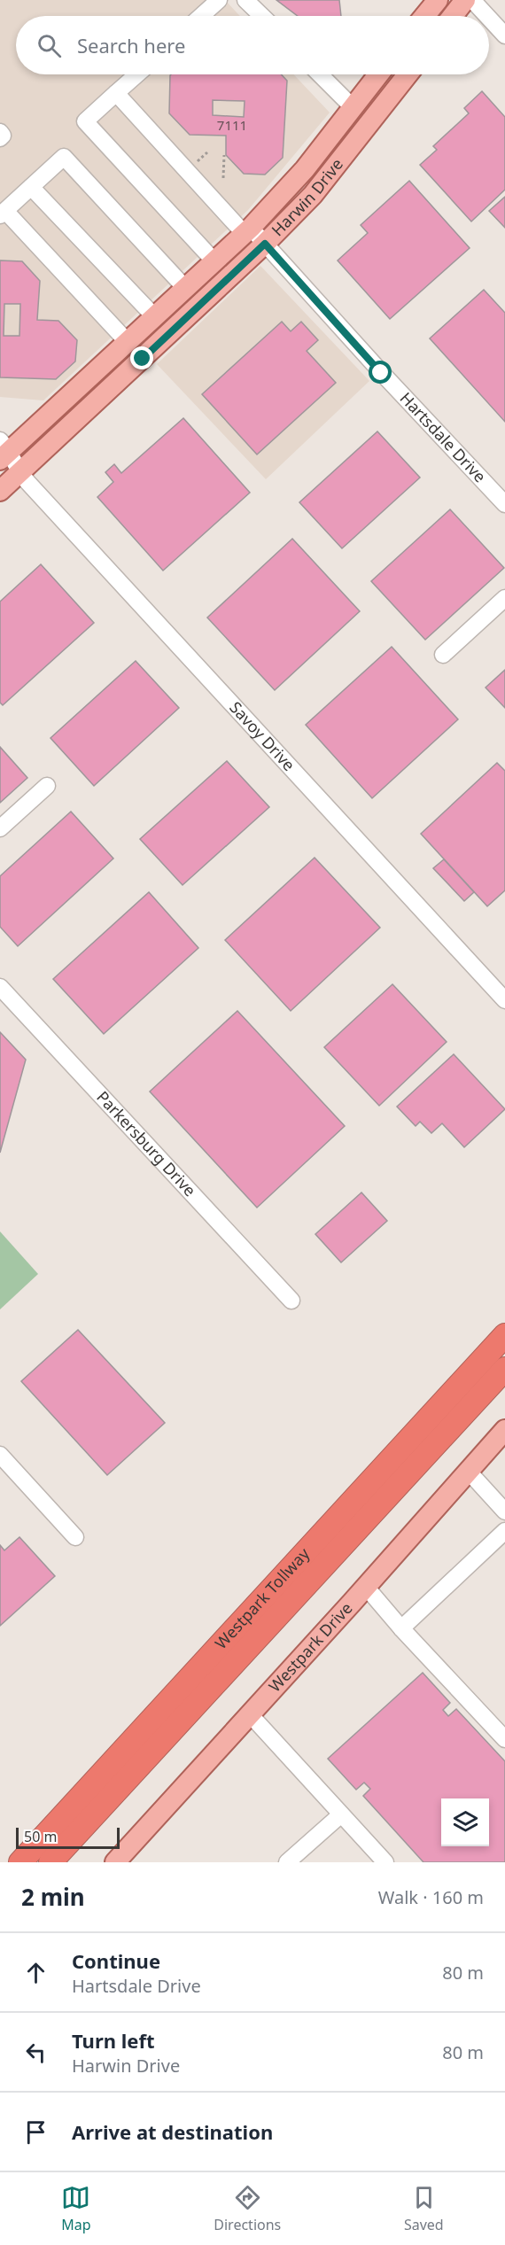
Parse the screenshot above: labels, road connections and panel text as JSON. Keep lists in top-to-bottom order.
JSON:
{
  "streets": {
    "highway": ["Westpark Tollway"],
    "main road": ["Harwin Drive", "Westpark Drive"],
    "street": ["Hartsdale Drive", "Savoy Drive", "Parkersburg Drive"]
  },
  "crossings": [
    ["Harwin Drive", "Hartsdale Drive"],
    ["Harwin Drive", "Savoy Drive"]
  ],
  "house_numbers": ["7111"],
  "scale_bar": "50 m",
  "page": {
    "search": "Search here",
    "scale": "50 m",
    "heading": ["2 min", "Walk · 160 m"],
    "list": [
      ["Continue", "Hartsdale Drive", "80 m"],
      ["Turn left", "Harwin Drive", "80 m"],
      "Arrive at destination"
    ],
    "nav": ["Map", "Directions", "Saved"]
  }
}
